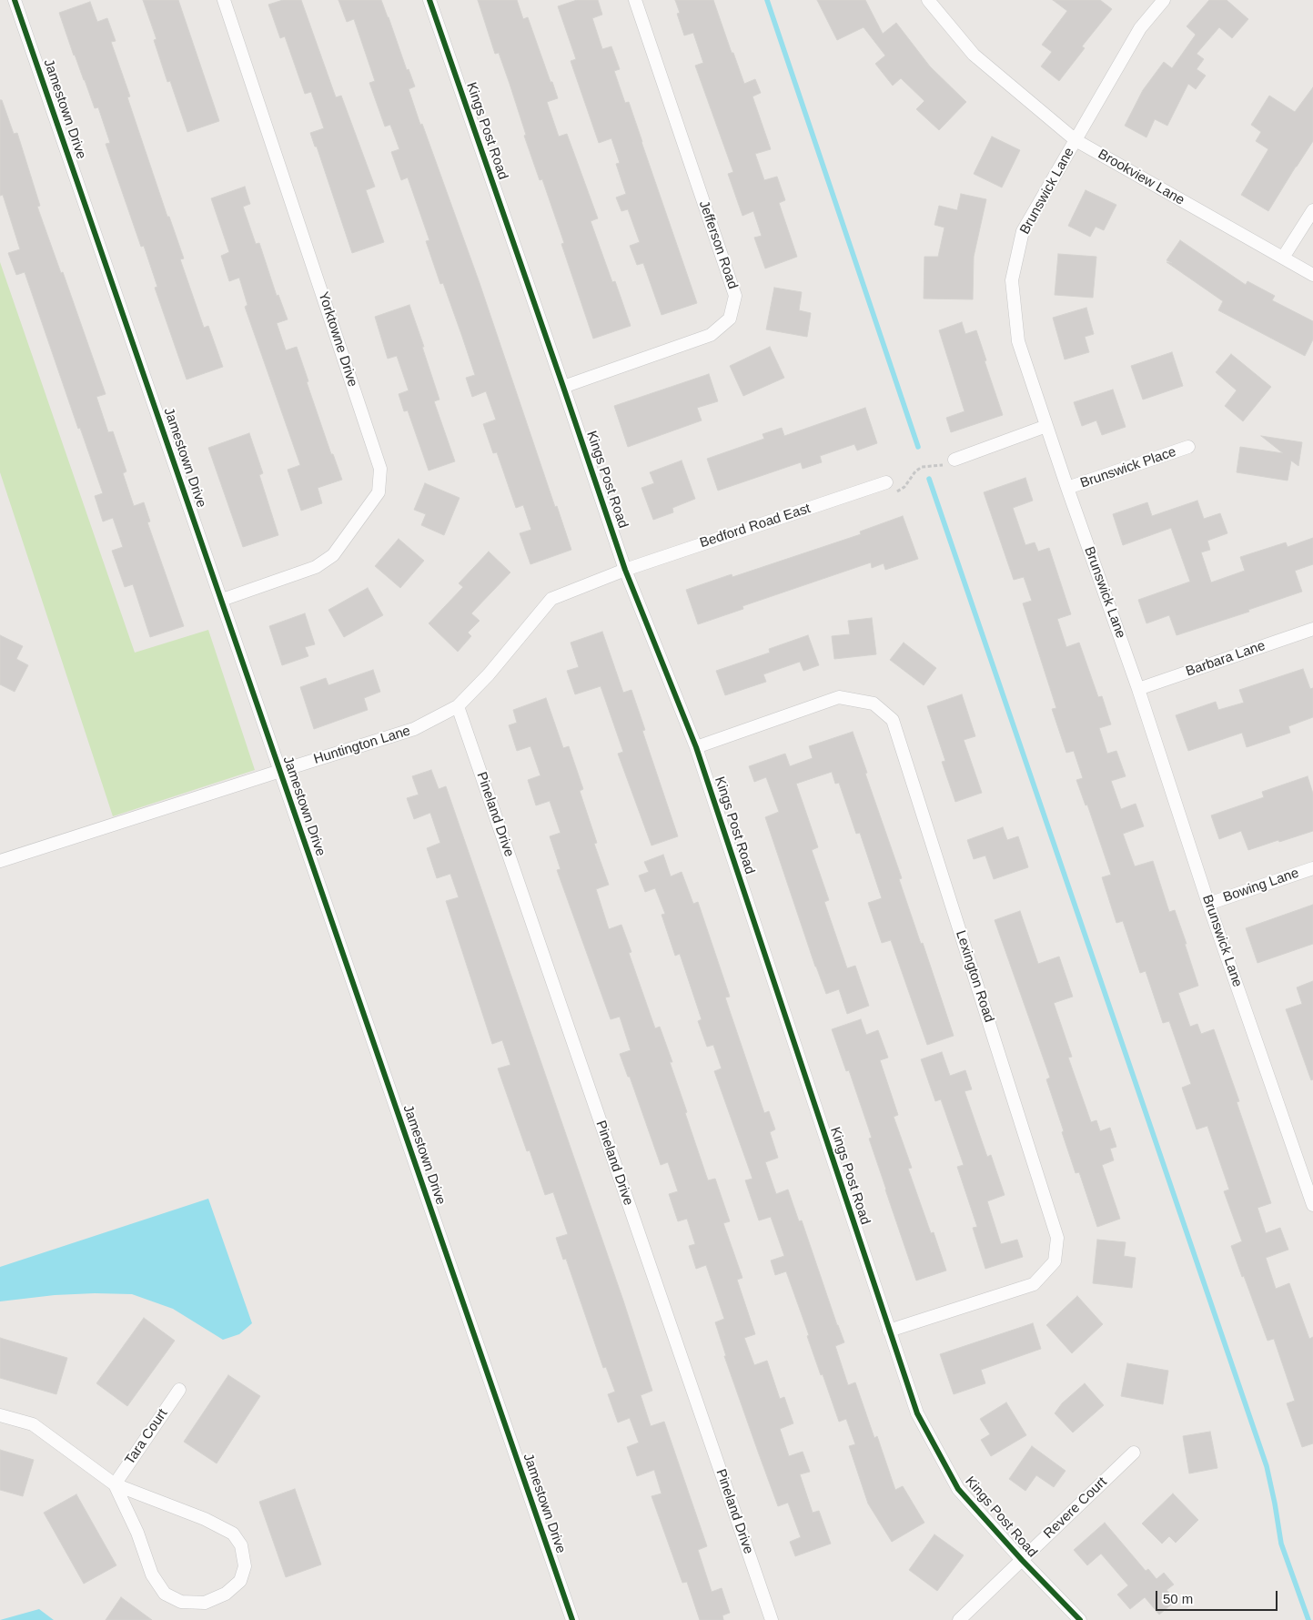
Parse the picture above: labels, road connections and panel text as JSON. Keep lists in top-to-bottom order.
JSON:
{
  "streets": {
    "street": [
      "Jamestown Drive",
      "Kings Post Road",
      "Brookview Lane",
      "Brunswick Lane",
      "Jefferson Road",
      "Yorktowne Drive",
      "Brunswick Place",
      "Bedford Road East",
      "Barbara Lane",
      "Huntington Lane",
      "Pineland Drive",
      "Bowing Lane",
      "Lexington Road",
      "Tara Court",
      "Revere Court"
    ]
  },
  "crossings": [
    ["Jamestown Drive", "Yorktowne Drive"],
    ["Jamestown Drive", "Huntington Lane"],
    ["Kings Post Road", "Jefferson Road"],
    ["Kings Post Road", "Bedford Road East"],
    ["Kings Post Road", "Huntington Lane"],
    ["Kings Post Road", "Lexington Road"],
    ["Kings Post Road", "Revere Court"],
    ["Brookview Lane", "Brunswick Lane"],
    ["Brunswick Lane", "Brunswick Place"],
    ["Brunswick Lane", "Barbara Lane"],
    ["Brunswick Lane", "Bowing Lane"],
    ["Bedford Road East", "Huntington Lane"],
    ["Huntington Lane", "Pineland Drive"]
  ],
  "scale_bar": "50 m"
}
